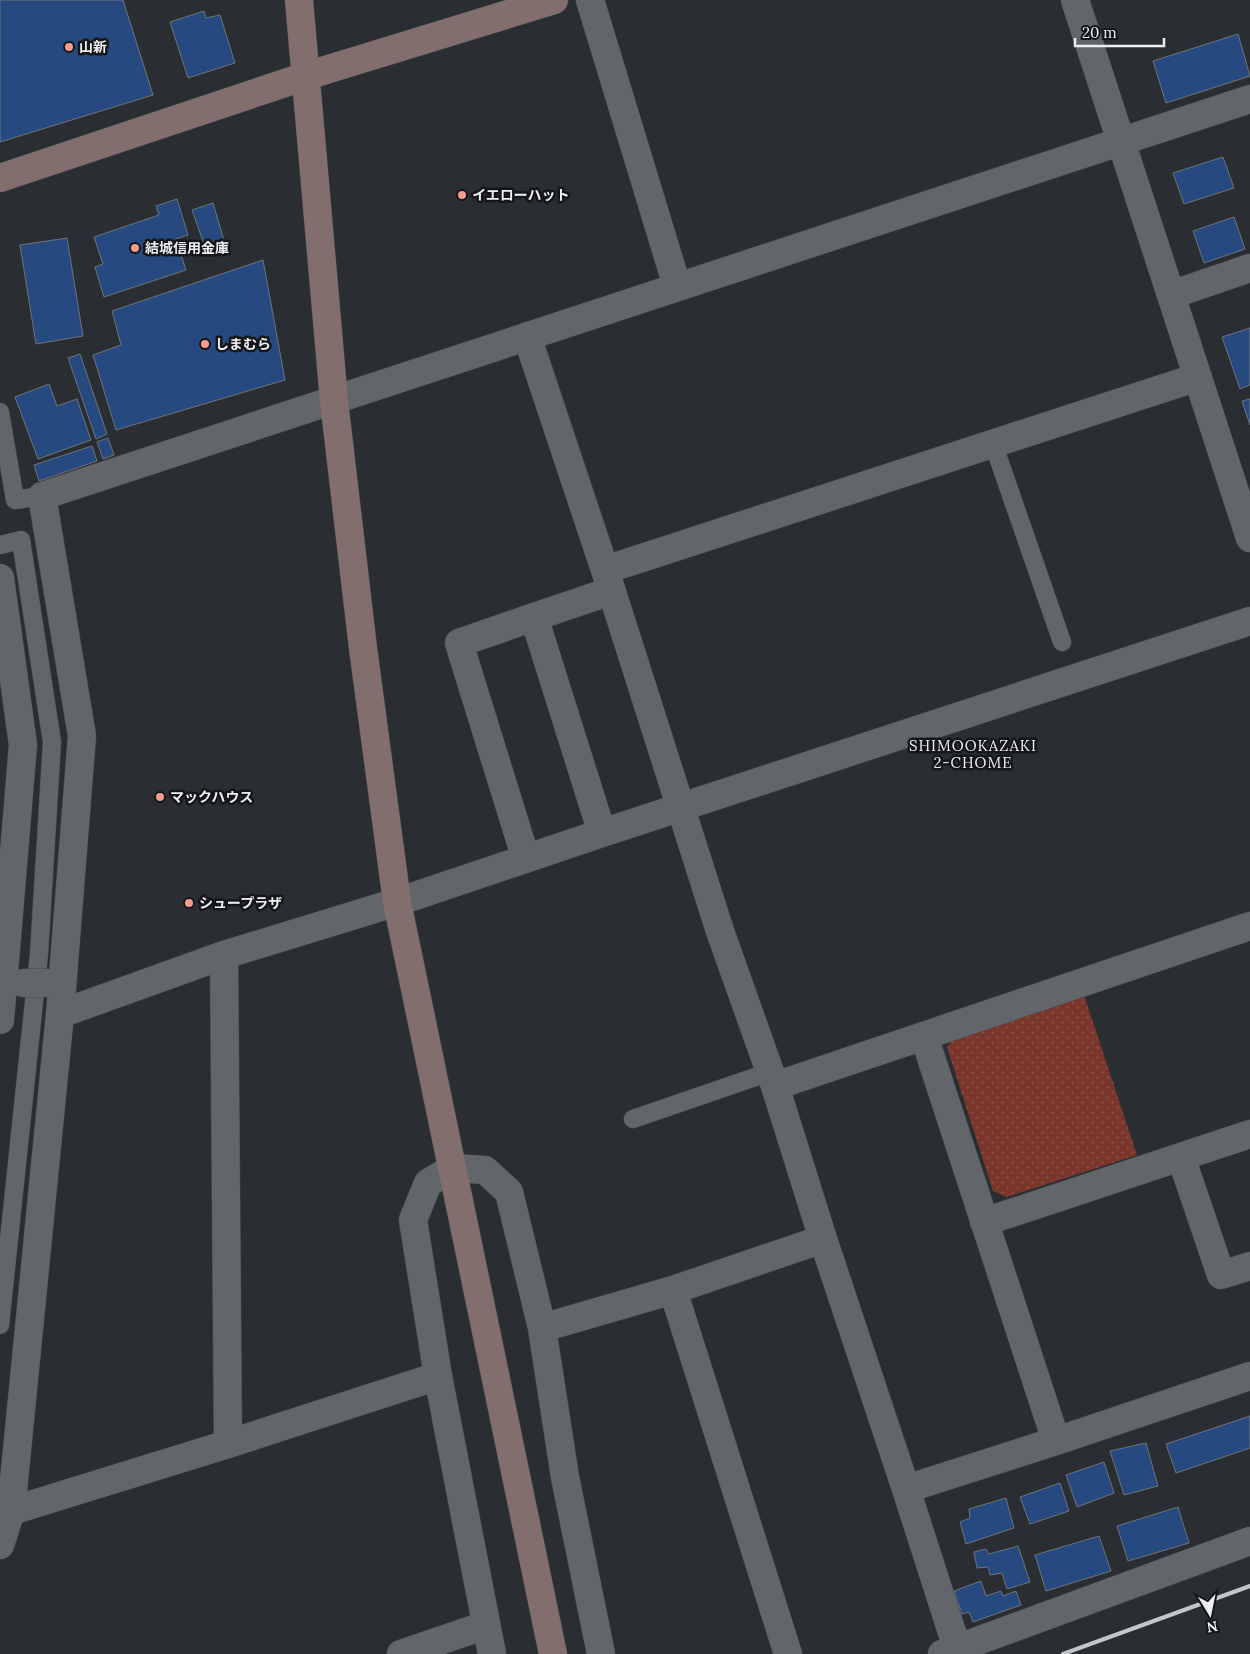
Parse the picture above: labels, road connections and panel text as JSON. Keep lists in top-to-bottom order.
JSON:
{
  "districts": ["SHIMOOKAZAKI 2-CHOME"],
  "places": [
    "山新",
    "イエローハット",
    "結城信用金庫",
    "しまむら",
    "マックハウス",
    "シュープラザ"
  ],
  "scale_bar": "20 m",
  "north": "bottom"
}
